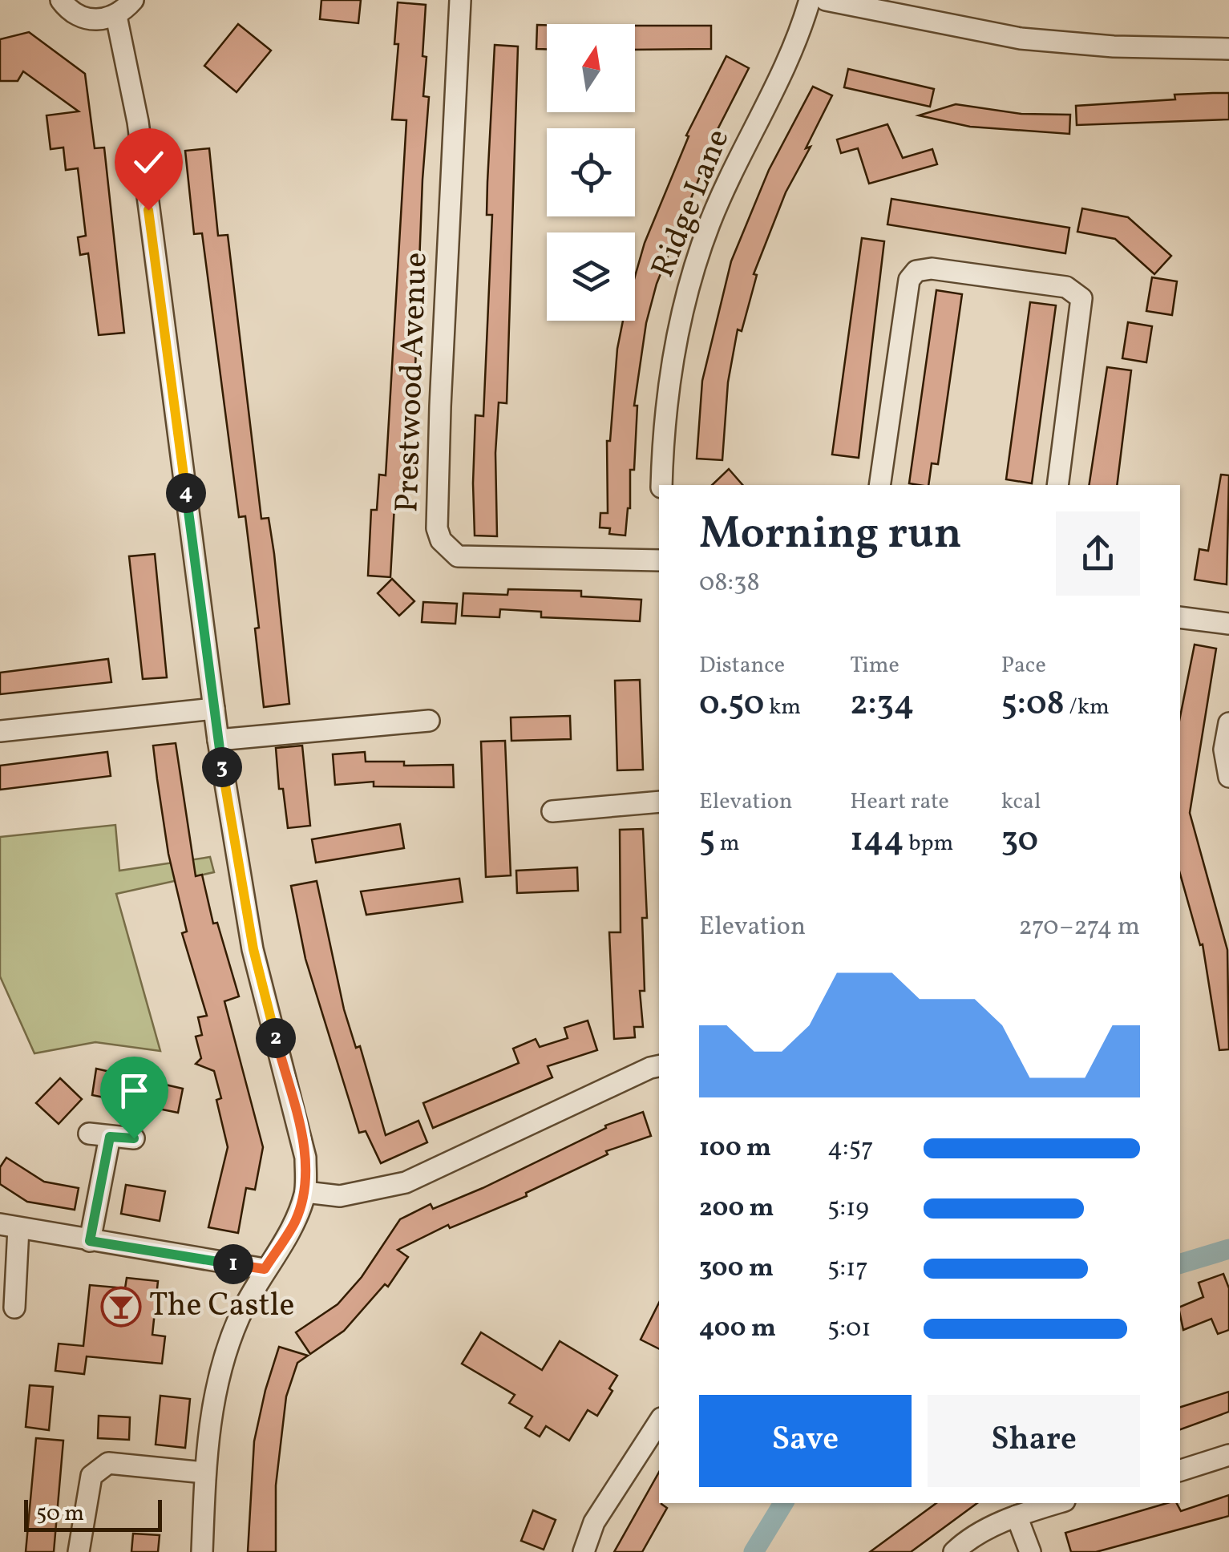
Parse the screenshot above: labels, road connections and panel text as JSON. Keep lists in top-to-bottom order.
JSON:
{
  "streets": {
    "street": ["Ridge Lane", "Prestwood Avenue"]
  },
  "places": {
    "bar": ["The Castle"]
  },
  "scale_bar": "50 m",
  "north": "top",
  "page": {
    "pins": [
      "4",
      "3",
      "2",
      "1"
    ],
    "heading": ["Morning run", "08:38"],
    "stats": [
      ["Distance", "0.50 km"],
      ["Time", "2:34"],
      ["Pace", "5:08 /km"],
      ["Elevation", "5 m"],
      ["Heart rate", "144 bpm"],
      ["kcal", "30"]
    ],
    "chart": ["Elevation", "270–274 m"],
    "list": [
      {
        "name": "100 m",
        "note": "4:57"
      },
      {
        "name": "200 m",
        "note": "5:19"
      },
      {
        "name": "300 m",
        "note": "5:17"
      },
      {
        "name": "400 m",
        "note": "5:01"
      }
    ],
    "buttons": ["Save", "Share"],
    "scale": "50 m"
  }
}
